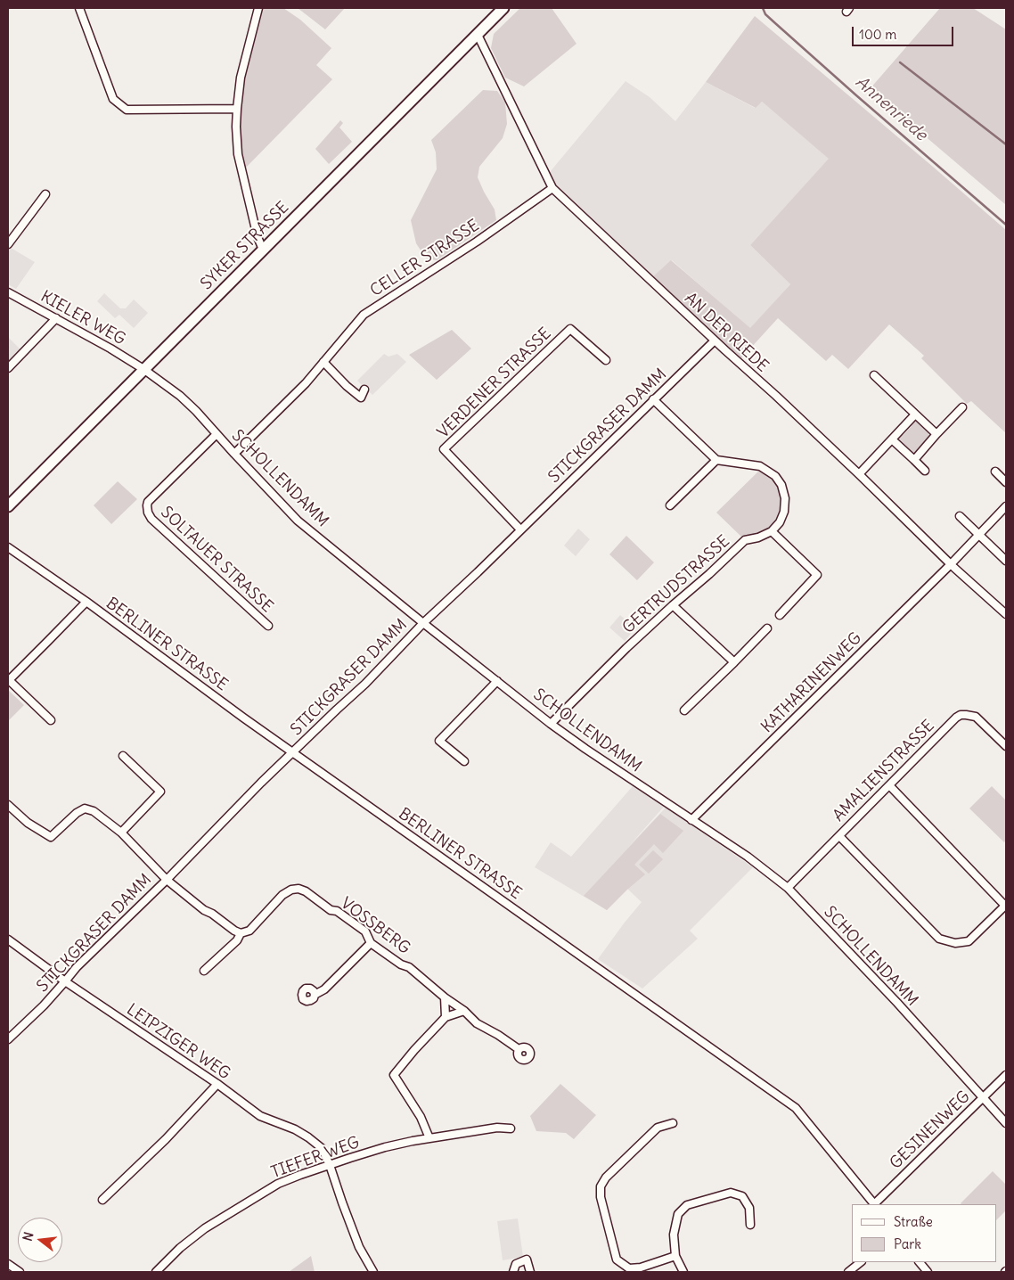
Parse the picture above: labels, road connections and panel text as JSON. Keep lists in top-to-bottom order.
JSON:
{
  "streets": {
    "main road": ["SYKER STRASSE"],
    "street": [
      "CELLER STRASSE",
      "KIELER WEG",
      "AN DER RIEDE",
      "VERDENER STRASSE",
      "STICKGRASER DAMM",
      "SCHOLLENDAMM",
      "SOLTAUER STRASSE",
      "GERTRUDSTRASSE",
      "BERLINER STRASSE",
      "KATHARINENWEG",
      "AMALIENSTRASSE",
      "VOSSBERG",
      "LEIPZIGER WEG",
      "GESINENWEG",
      "TIEFER WEG"
    ]
  },
  "crossings": [
    ["SYKER STRASSE", "KIELER WEG"],
    ["SYKER STRASSE", "AN DER RIEDE"],
    ["SYKER STRASSE", "SCHOLLENDAMM"],
    ["CELLER STRASSE", "AN DER RIEDE"],
    ["CELLER STRASSE", "SCHOLLENDAMM"],
    ["KIELER WEG", "SCHOLLENDAMM"],
    ["AN DER RIEDE", "STICKGRASER DAMM"],
    ["AN DER RIEDE", "KATHARINENWEG"],
    ["VERDENER STRASSE", "STICKGRASER DAMM"],
    ["STICKGRASER DAMM", "SCHOLLENDAMM"],
    ["STICKGRASER DAMM", "BERLINER STRASSE"],
    ["STICKGRASER DAMM", "LEIPZIGER WEG"],
    ["SCHOLLENDAMM", "SOLTAUER STRASSE"],
    ["SCHOLLENDAMM", "GERTRUDSTRASSE"],
    ["SCHOLLENDAMM", "KATHARINENWEG"],
    ["SCHOLLENDAMM", "AMALIENSTRASSE"],
    ["SCHOLLENDAMM", "GESINENWEG"],
    ["LEIPZIGER WEG", "TIEFER WEG"]
  ],
  "water": ["Annenriede"],
  "legend": ["Straße", "Park"],
  "scale_bar": "100 m",
  "north": "left"
}
